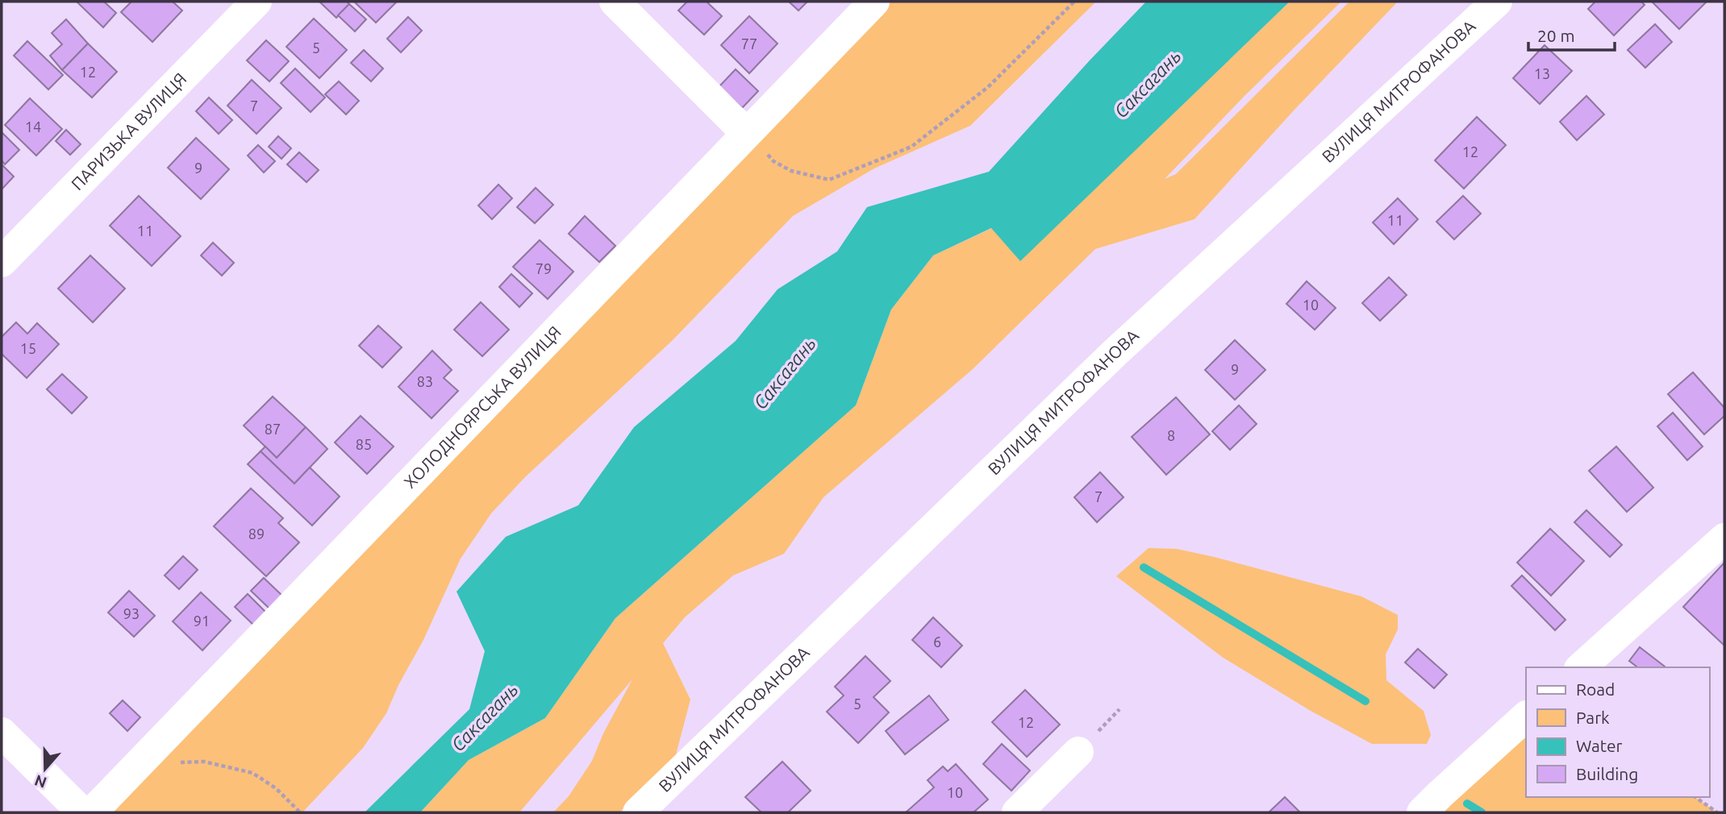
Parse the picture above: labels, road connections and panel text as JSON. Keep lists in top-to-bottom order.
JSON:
{
  "streets": {
    "street": ["ВУЛИЦЯ МИТРОФАНОВА", "ПАРИЗЬКА ВУЛИЦЯ", "ХОЛОДНОЯРСЬКА ВУЛИЦЯ"]
  },
  "water": ["Саксагань"],
  "house_numbers": [
    "77",
    "5",
    "12",
    "13",
    "7",
    "14",
    "12",
    "9",
    "11",
    "11",
    "79",
    "10",
    "15",
    "9",
    "83",
    "87",
    "8",
    "85",
    "7",
    "89",
    "93",
    "91",
    "6",
    "5",
    "12",
    "10"
  ],
  "legend": [
    "Road",
    "Park",
    "Water",
    "Building"
  ],
  "scale_bar": "20 m",
  "north": "bottom"
}
